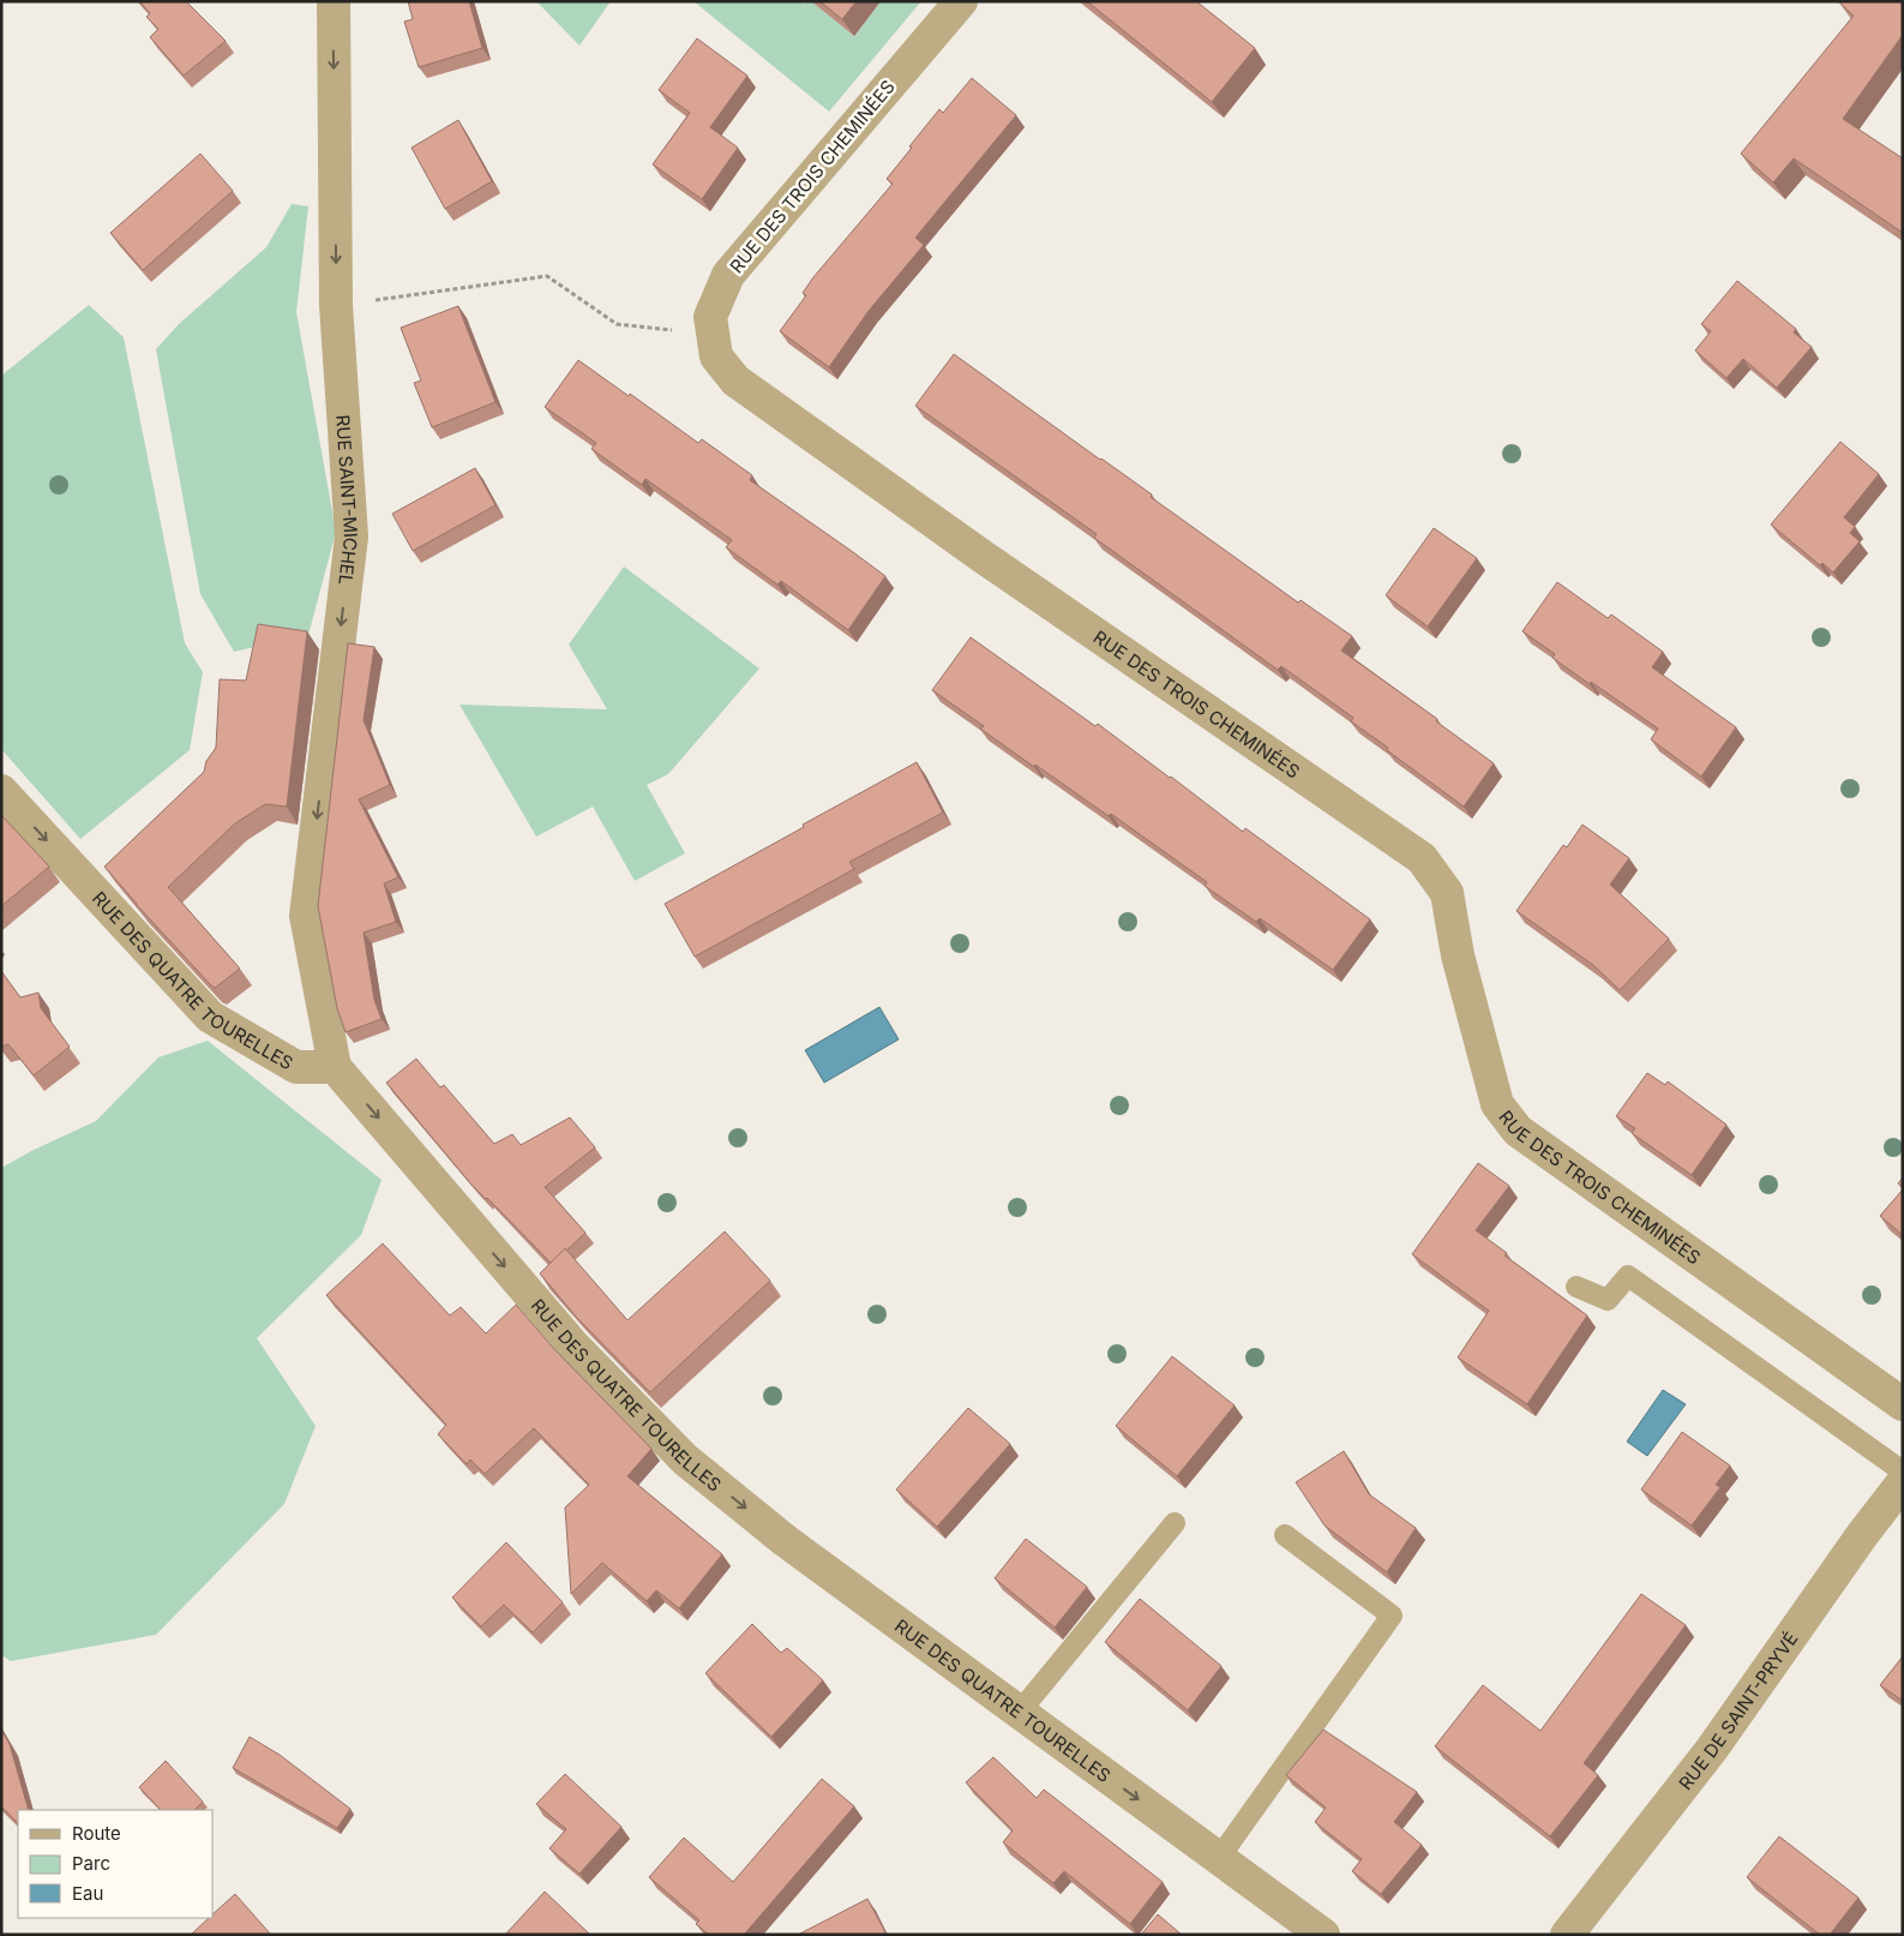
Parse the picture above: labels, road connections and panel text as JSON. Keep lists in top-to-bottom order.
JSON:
{
  "streets": {
    "street": [
      "RUE DES TROIS CHEMINÉES",
      "RUE SAINT-MICHEL",
      "RUE DES QUATRE TOURELLES",
      "RUE DE SAINT-PRYVÉ"
    ]
  },
  "crossings": [
    ["RUE SAINT-MICHEL", "RUE DES QUATRE TOURELLES"]
  ],
  "one_way": ["RUE SAINT-MICHEL", "RUE DES QUATRE TOURELLES"],
  "legend": ["Route", "Parc", "Eau"]
}
